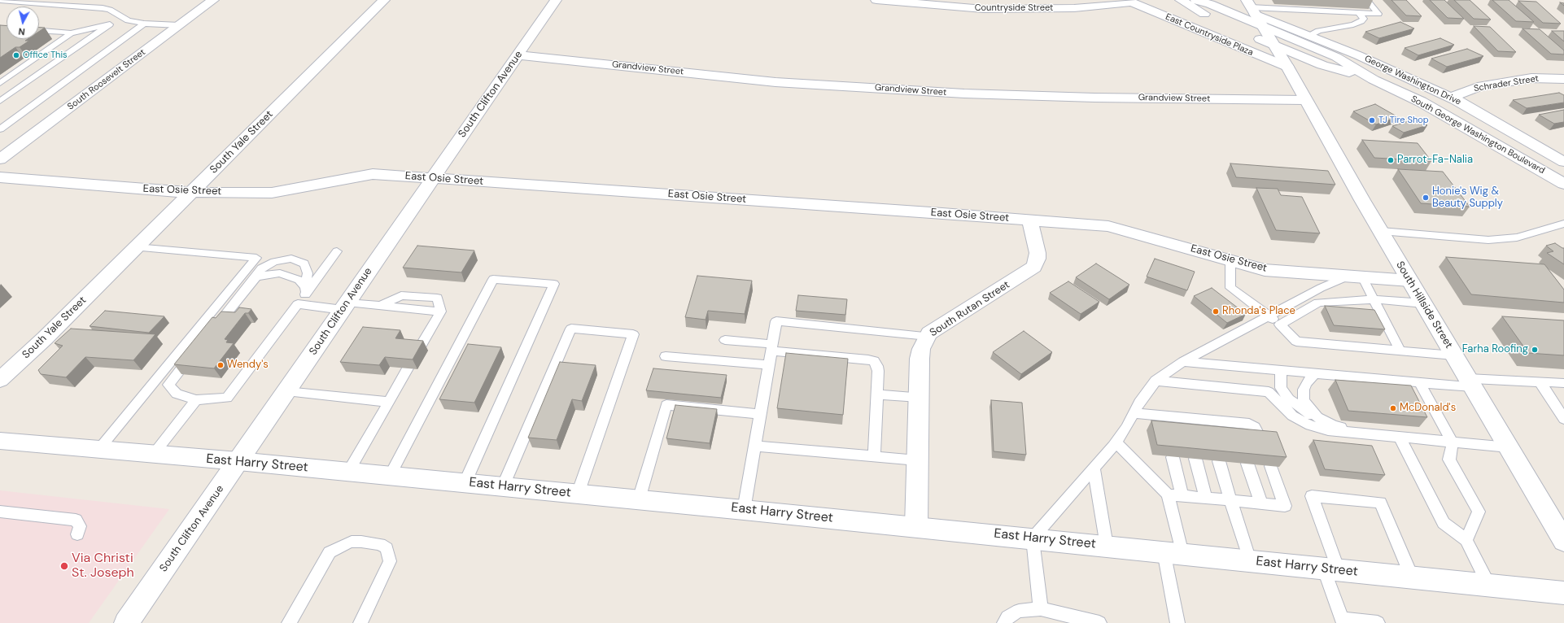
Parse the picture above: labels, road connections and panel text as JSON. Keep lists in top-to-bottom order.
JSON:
{
  "streets": {
    "street": [
      "Countryside Street",
      "East Countryside Plaza",
      "Grandview Street",
      "South Roosevelt Street",
      "George Washington Drive",
      "Schrader Street",
      "South Clifton Avenue",
      "South George Washington Boulevard",
      "South Yale Street",
      "East Osie Street",
      "South Hillside Street",
      "South Rutan Street",
      "East Harry Street"
    ]
  },
  "crossings": [
    ["Countryside Street", "East Countryside Plaza"],
    ["East Countryside Plaza", "South Hillside Street"],
    ["Grandview Street", "South Clifton Avenue"],
    ["Grandview Street", "South Hillside Street"],
    ["George Washington Drive", "Schrader Street"],
    ["George Washington Drive", "South Hillside Street"],
    ["South Clifton Avenue", "East Osie Street"],
    ["South Clifton Avenue", "East Harry Street"],
    ["South George Washington Boulevard", "South Hillside Street"],
    ["South Yale Street", "East Osie Street"],
    ["East Osie Street", "South Hillside Street"],
    ["East Osie Street", "South Rutan Street"],
    ["South Rutan Street", "East Harry Street"]
  ],
  "places": [
    "Office This",
    "TJ Tire Shop",
    "Parrot-Fa-Nalia",
    "Honie's Wig & Beauty Supply",
    "Rhonda's Place",
    "Farha Roofing",
    "Wendy's",
    "McDonald's",
    "Via Christi St. Joseph"
  ],
  "north": "bottom"
}
